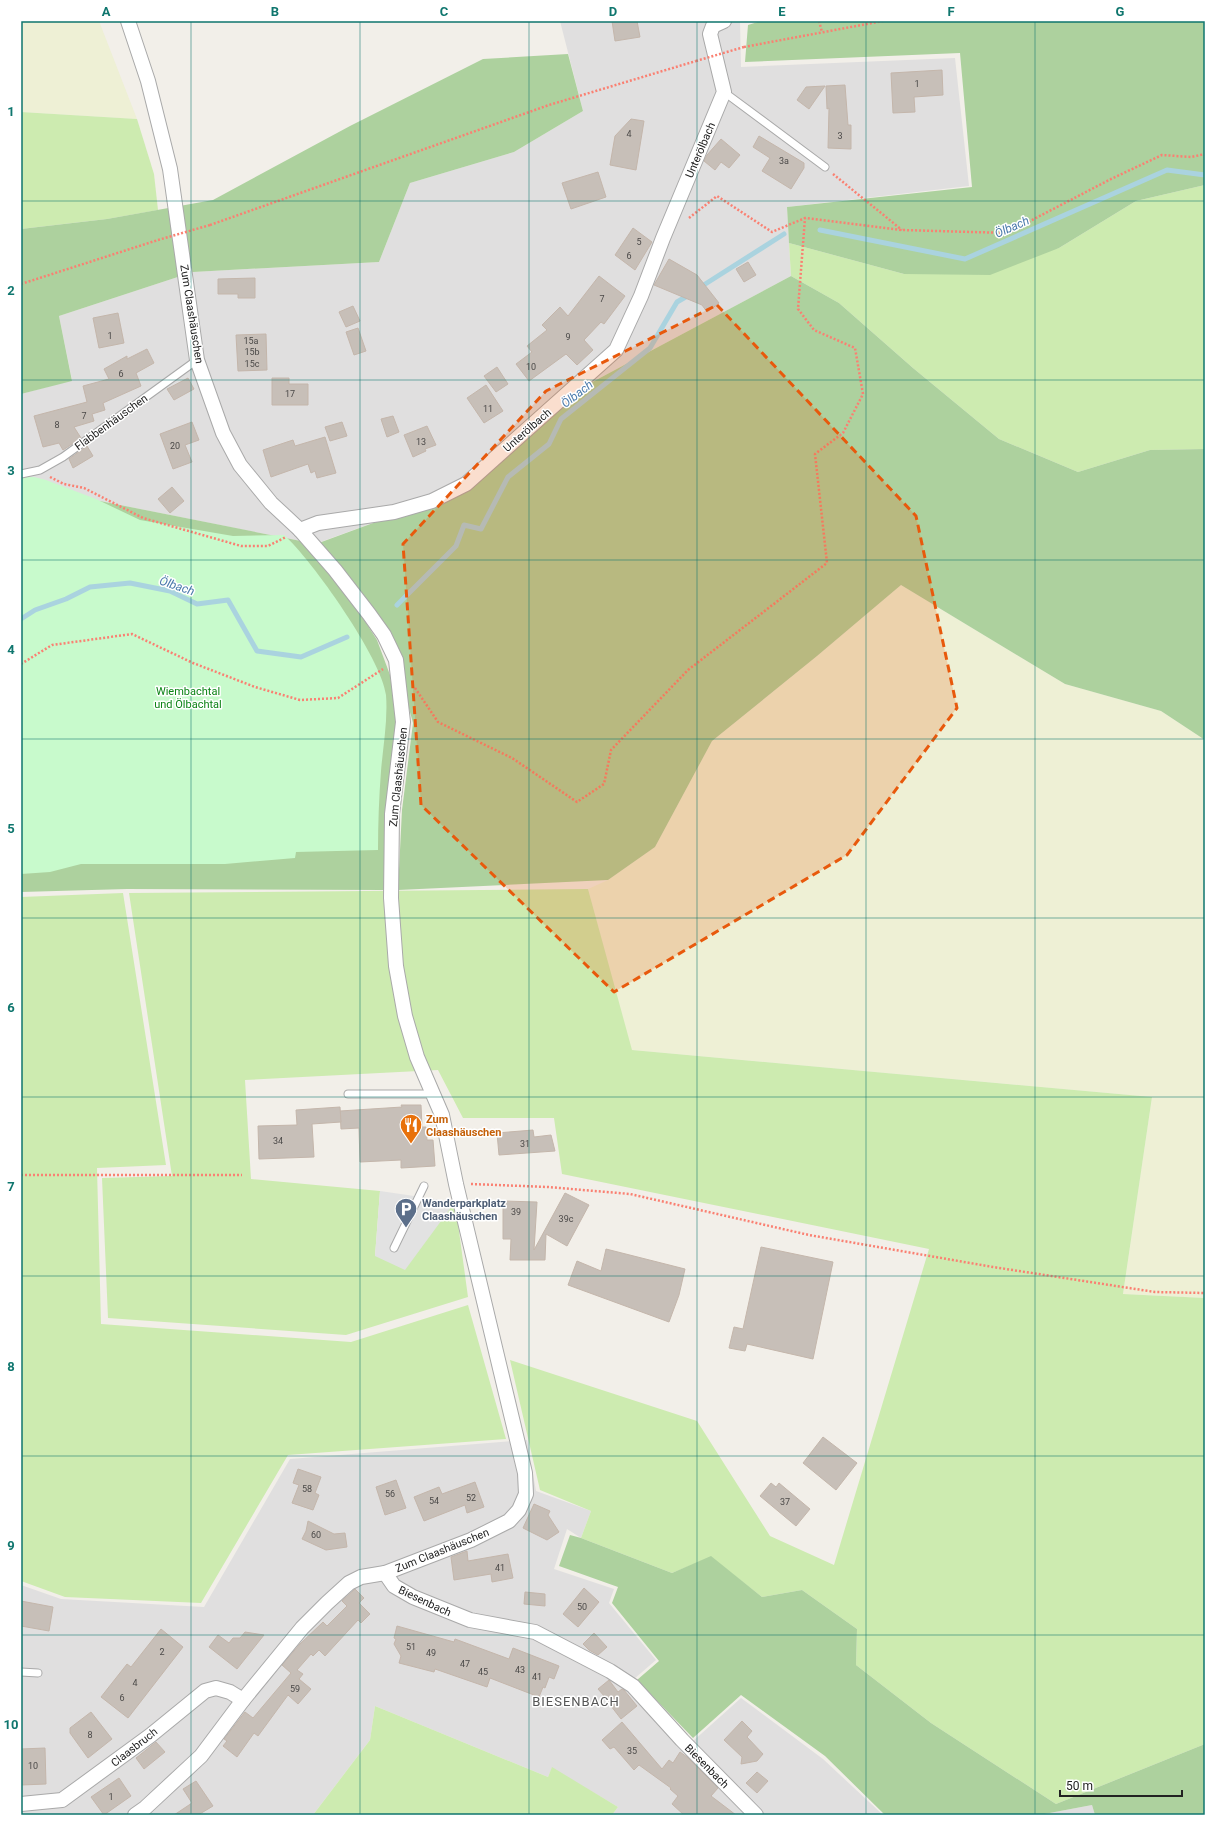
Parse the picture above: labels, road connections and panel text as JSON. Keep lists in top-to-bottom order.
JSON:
{
  "streets": {
    "street": [
      "Unterölbach",
      "Zum Claashäuschen",
      "Biesenbach",
      "Claasbruch"
    ],
    "lane": ["Flabbenhäuschen"]
  },
  "crossings": [
    ["Unterölbach", "Zum Claashäuschen"],
    ["Zum Claashäuschen", "Flabbenhäuschen"],
    ["Zum Claashäuschen", "Biesenbach"]
  ],
  "districts": ["BIESENBACH"],
  "water": ["Ölbach"],
  "parks": ["Wiembachtal und Ölbachtal"],
  "places": {
    "restaurant": ["Zum Claashäuschen"],
    "parking": ["Wanderparkplatz Claashäuschen"]
  },
  "house_numbers": [
    "1",
    "4",
    "3",
    "3a",
    "5",
    "6",
    "7",
    "1",
    "9",
    "15a",
    "15b",
    "15c",
    "10",
    "6",
    "17",
    "11",
    "7",
    "8",
    "13",
    "20",
    "34",
    "31",
    "39",
    "39c",
    "58",
    "56",
    "52",
    "54",
    "37",
    "60",
    "41",
    "50",
    "51",
    "2",
    "49",
    "47",
    "43",
    "45",
    "41",
    "4",
    "59",
    "6",
    "8",
    "35",
    "10",
    "1"
  ],
  "scale_bar": "50 m",
  "grid": {
    "columns": [
      "A",
      "B",
      "C",
      "D",
      "E",
      "F",
      "G"
    ],
    "rows": [
      "1",
      "2",
      "3",
      "4",
      "5",
      "6",
      "7",
      "8",
      "9",
      "10"
    ]
  }
}
